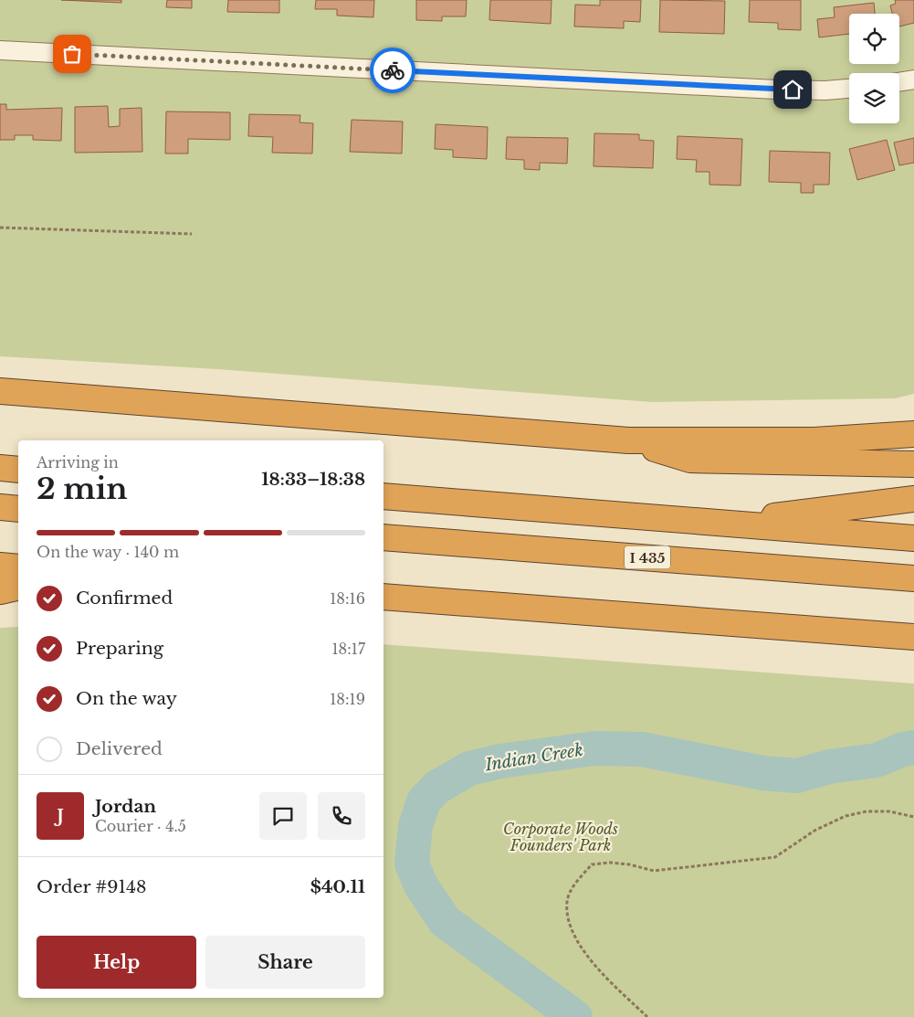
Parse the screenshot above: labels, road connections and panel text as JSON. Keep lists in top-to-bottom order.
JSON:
{
  "streets": {
    "highway": ["I 435"]
  },
  "water": ["Indian Creek"],
  "parks": ["Corporate Woods Founders' Park"],
  "page": {
    "heading": ["2 min", "Arriving in", "18:33–18:38"],
    "panel": [
      "Jordan",
      "Courier · 4.5",
      "Order #9148",
      "$40.11"
    ],
    "bar": "On the way · 140 m",
    "list": [
      ["Confirmed", "18:16"],
      ["Preparing", "18:17"],
      ["On the way", "18:19"],
      "Delivered"
    ],
    "round": "J",
    "buttons": ["Help", "Share"]
  }
}
